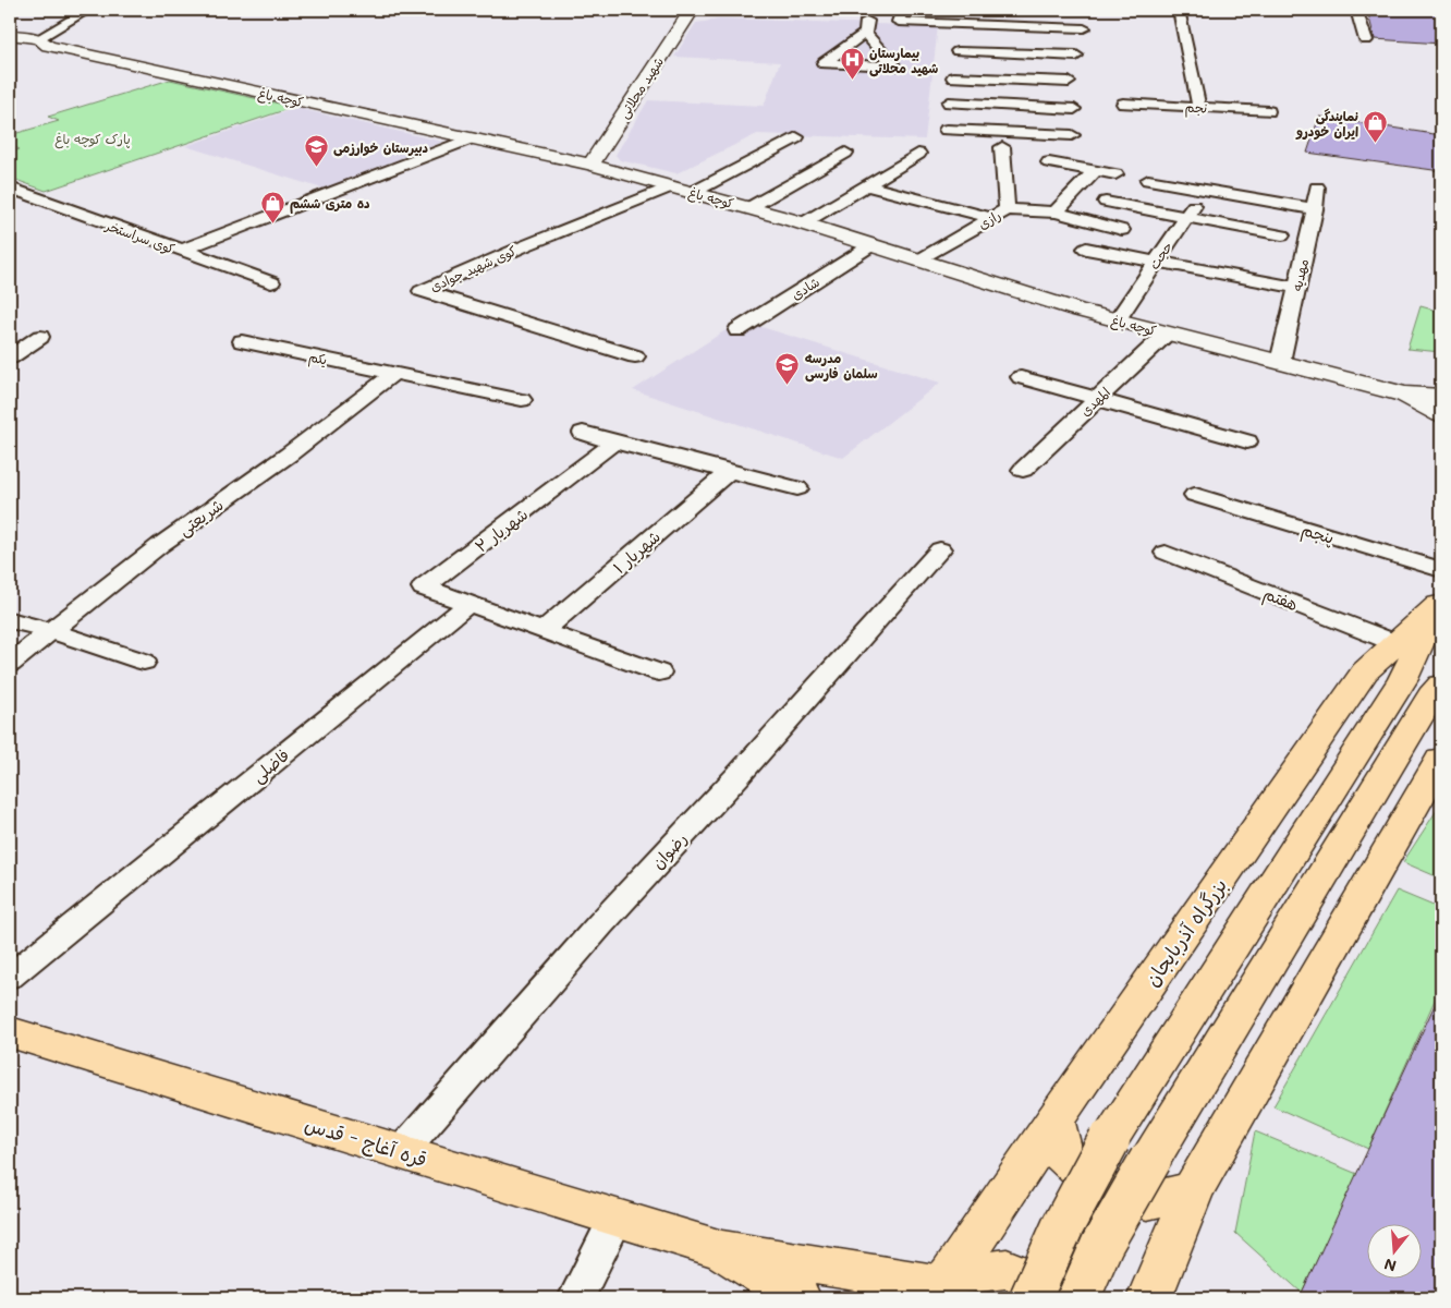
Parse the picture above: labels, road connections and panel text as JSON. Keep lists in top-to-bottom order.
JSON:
{
  "streets": {
    "main road": [
      "شهید محلاتی",
      "کوچه باغ",
      "بزرگراه آذربایجان",
      "قره آغاج - قدس"
    ],
    "street": [
      "نجم",
      "رازی",
      "کوی سراستخر",
      "حجت",
      "کوی شهید جوادی",
      "مهدیه",
      "شادی",
      "یکم",
      "المهدی",
      "شریعتی",
      "شهریار ۲",
      "پنجم",
      "شهریار ۱",
      "هفتم",
      "فاضلی",
      "رضوان"
    ]
  },
  "crossings": [
    ["شهید محلاتی", "کوچه باغ"],
    ["کوچه باغ", "رازی"],
    ["کوچه باغ", "حجت"],
    ["کوچه باغ", "کوی شهید جوادی"],
    ["کوچه باغ", "مهدیه"],
    ["کوچه باغ", "شادی"],
    ["کوچه باغ", "المهدی"],
    ["یکم", "شریعتی"],
    ["شهریار ۲", "فاضلی"],
    ["هفتم", "بزرگراه آذربایجان"],
    ["رضوان", "قره آغاج - قدس"]
  ],
  "parks": ["پارک کوچه باغ"],
  "places": {
    "hospital": ["بیمارستان شهید محلاتی"],
    "shop": ["نمایندگی ایران خودرو", "ده متری ششم"],
    "school or university": ["دبیرستان خوارزمی", "مدرسه سلمان فارسی"]
  },
  "north": "bottom"
}
